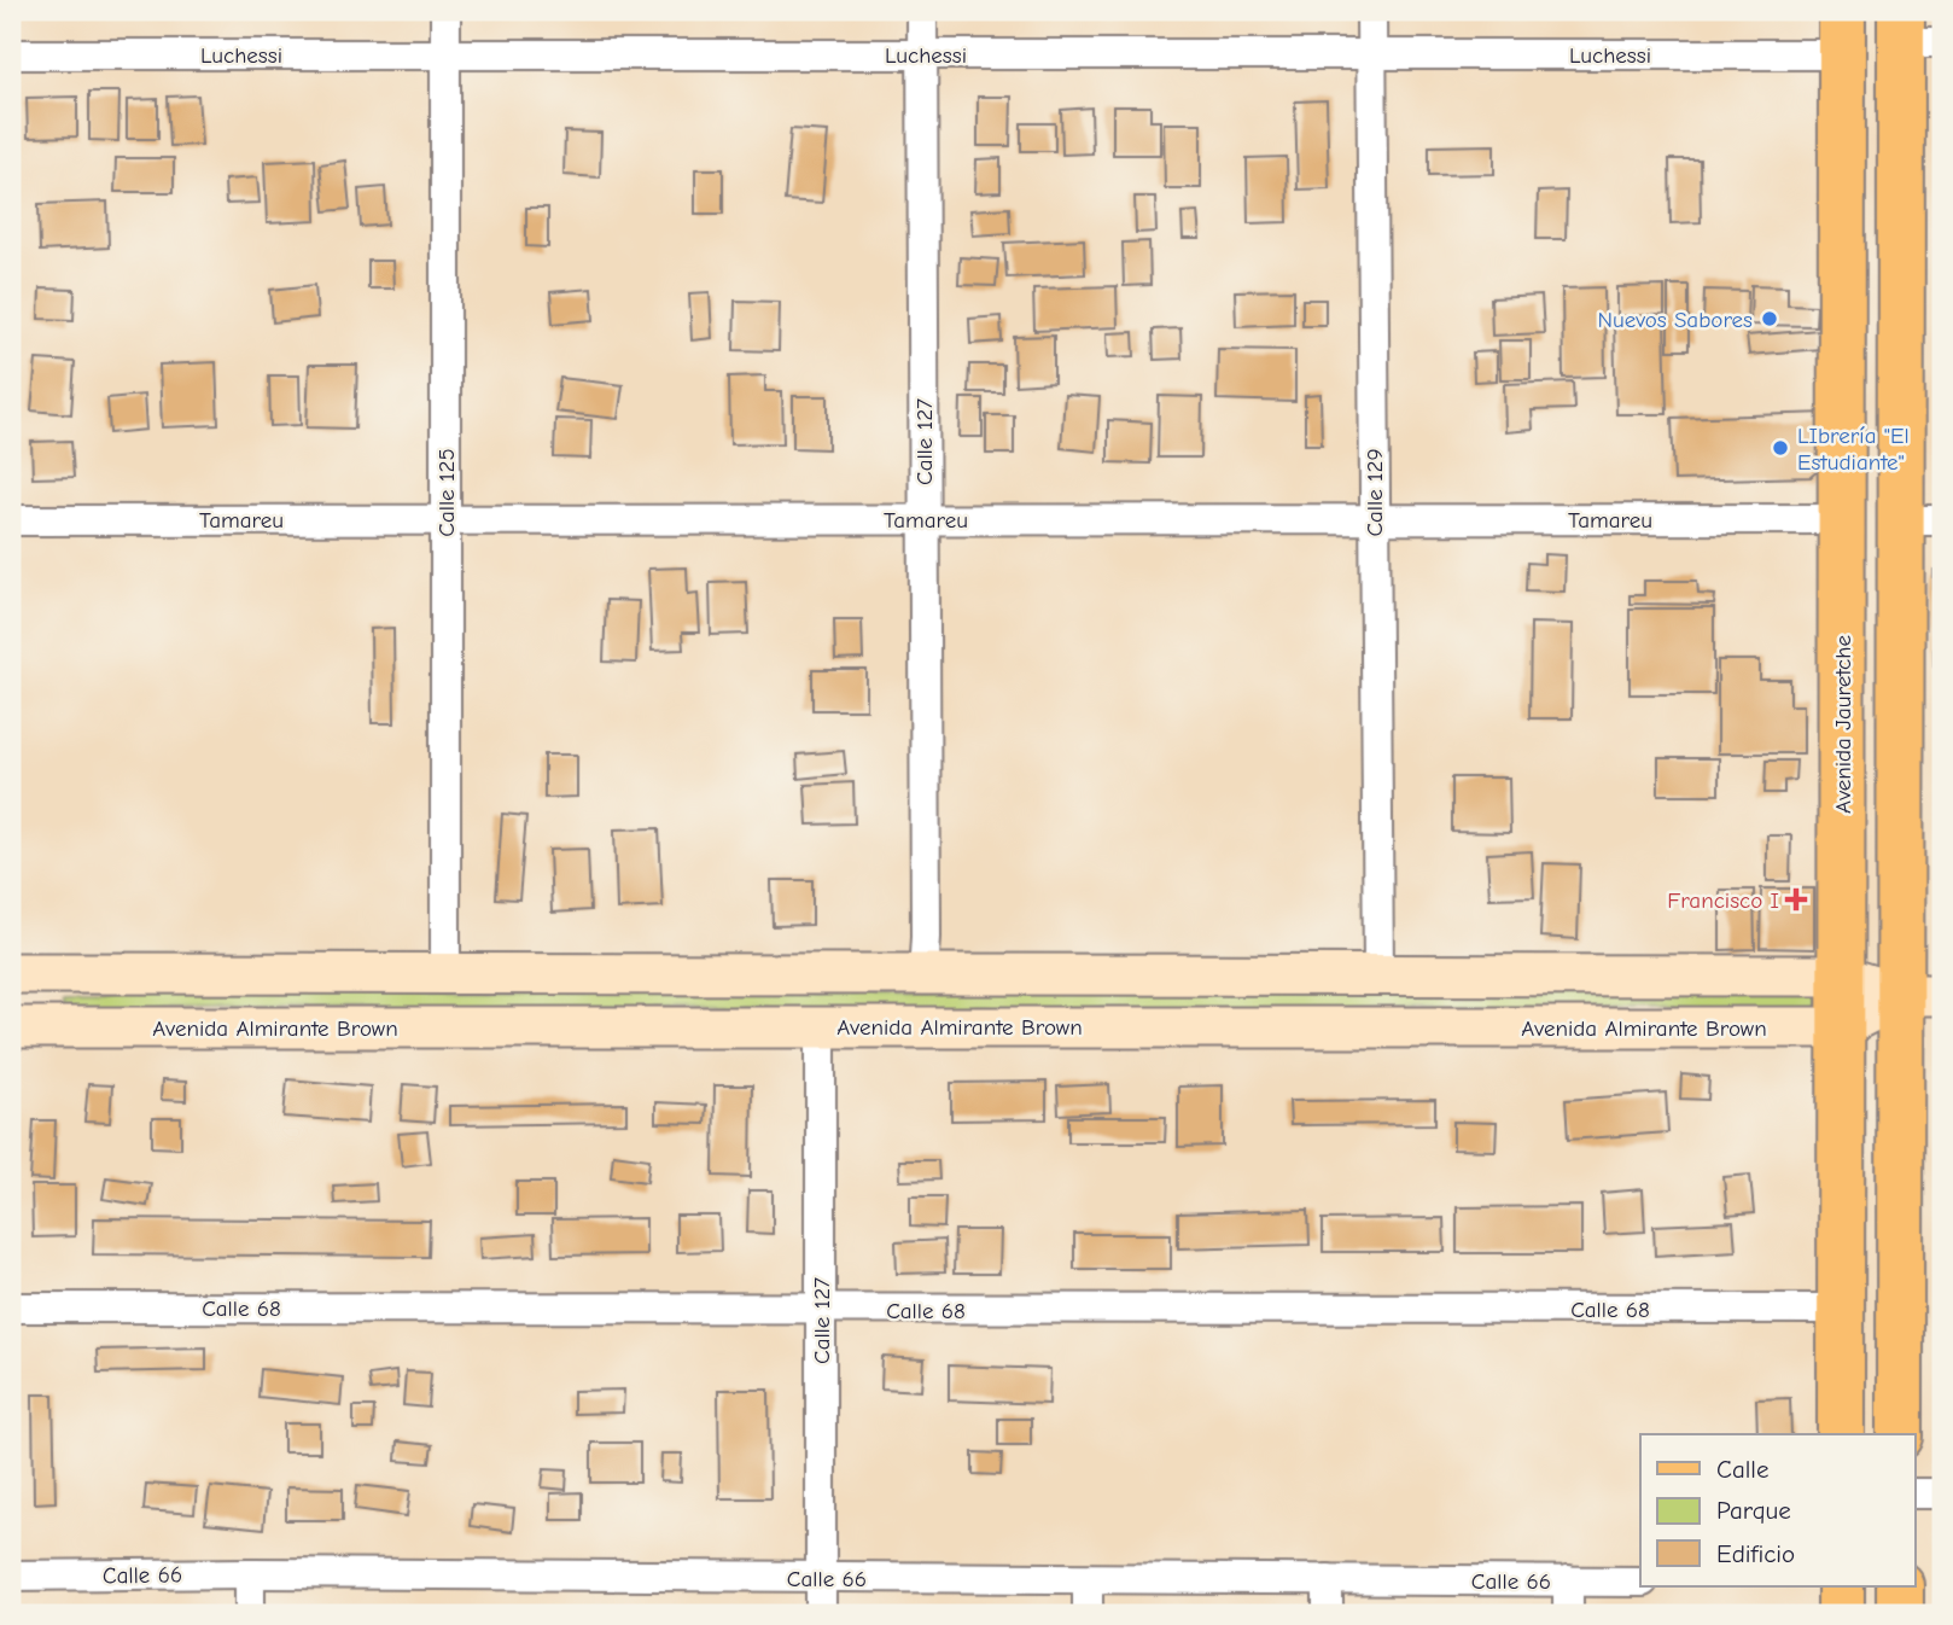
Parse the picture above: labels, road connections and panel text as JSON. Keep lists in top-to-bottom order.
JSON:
{
  "streets": {
    "main road": ["Avenida Jauretche", "Avenida Almirante Brown"],
    "street": [
      "Luchessi",
      "Calle 127",
      "Calle 125",
      "Calle 129",
      "Tamareu",
      "Calle 68",
      "Calle 66"
    ]
  },
  "crossings": [
    ["Luchessi", "Calle 127"],
    ["Luchessi", "Calle 125"],
    ["Luchessi", "Calle 129"],
    ["Luchessi", "Avenida Jauretche"],
    ["Calle 127", "Tamareu"],
    ["Calle 127", "Avenida Almirante Brown"],
    ["Calle 127", "Calle 68"],
    ["Calle 127", "Calle 66"],
    ["Calle 125", "Tamareu"],
    ["Calle 129", "Tamareu"],
    ["Tamareu", "Avenida Jauretche"],
    ["Avenida Jauretche", "Avenida Almirante Brown"],
    ["Avenida Jauretche", "Calle 68"]
  ],
  "places": {
    "other": ["Nuevos Sabores", "LIbrería \"El Estudiante\""],
    "health": ["Francisco I"]
  },
  "legend": ["Calle", "Parque", "Edificio"]
}
